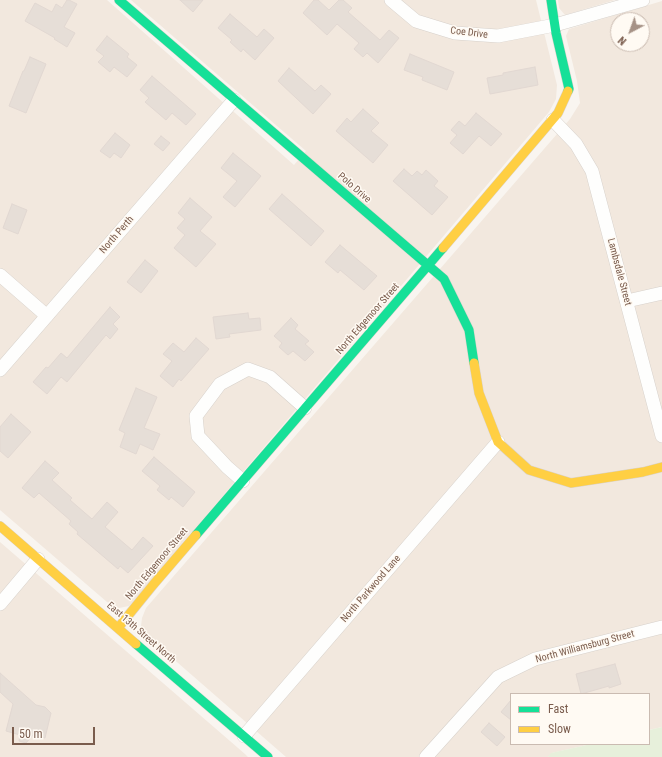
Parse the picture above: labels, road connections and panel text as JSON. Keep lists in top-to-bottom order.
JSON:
{
  "streets": {
    "street": [
      "Coe Drive",
      "Polo Drive",
      "North Perth",
      "Lambsdale Street",
      "North Edgemoor Street",
      "North Parkwood Lane",
      "East 13th Street North",
      "North Williamsburg Street"
    ]
  },
  "crossings": [
    ["Coe Drive", "North Edgemoor Street"],
    ["Polo Drive", "North Perth"],
    ["Polo Drive", "North Edgemoor Street"],
    ["Polo Drive", "North Parkwood Lane"],
    ["Lambsdale Street", "North Edgemoor Street"],
    ["North Edgemoor Street", "East 13th Street North"],
    ["North Parkwood Lane", "East 13th Street North"]
  ],
  "legend": ["Fast", "Slow"],
  "scale_bar": "50 m",
  "north": "bottom left"
}
